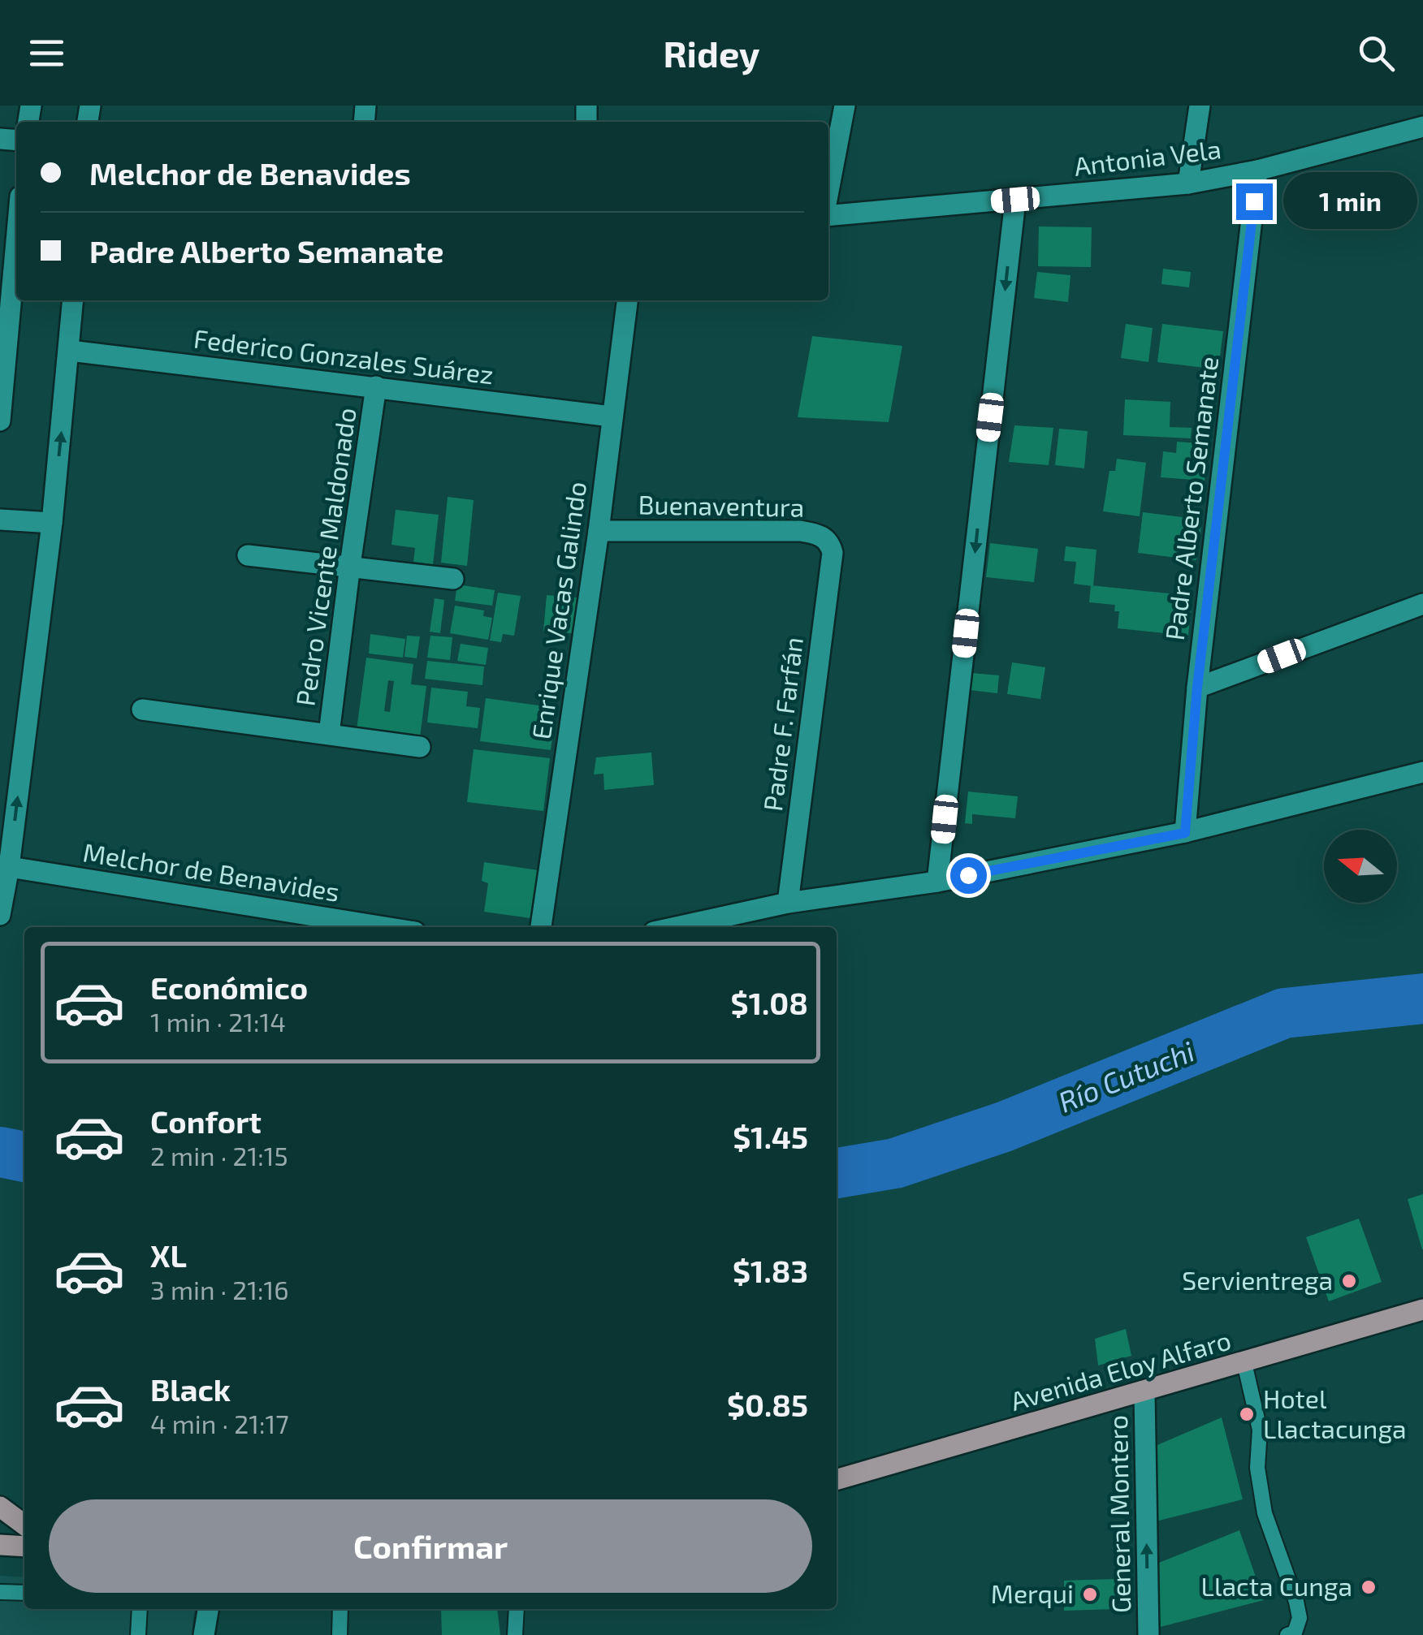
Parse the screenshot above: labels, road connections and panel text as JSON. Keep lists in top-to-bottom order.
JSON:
{
  "streets": {
    "main road": ["Avenida Eloy Alfaro"],
    "street": [
      "Antonia Vela",
      "Federico Gonzales Suárez",
      "Padre Alberto Semanate",
      "Buenaventura",
      "Pedro Vicente Maldonado",
      "Enrique Vacas Galindo",
      "Padre F. Farfán",
      "Melchor de Benavides",
      "General Montero"
    ]
  },
  "crossings": [
    ["Antonia Vela", "Padre Alberto Semanate"],
    ["Federico Gonzales Suárez", "Pedro Vicente Maldonado"],
    ["Federico Gonzales Suárez", "Enrique Vacas Galindo"],
    ["Buenaventura", "Enrique Vacas Galindo"],
    ["Buenaventura", "Padre F. Farfán"],
    ["Avenida Eloy Alfaro", "General Montero"]
  ],
  "one_way": ["General Montero"],
  "water": ["Río Cutuchi"],
  "places": [
    "Servientrega",
    "Hotel Llactacunga",
    "Llacta Cunga",
    "Merqui"
  ],
  "north": "left",
  "page": {
    "header": "Ridey",
    "banner": ["Melchor de Benavides", "Padre Alberto Semanate"],
    "bubble": "1 min",
    "list": [
      {
        "name": "Económico",
        "note": "1 min · 21:14",
        "value": "$1.08"
      },
      {
        "name": "Confort",
        "note": "2 min · 21:15",
        "value": "$1.45"
      },
      {
        "name": "XL",
        "note": "3 min · 21:16",
        "value": "$1.83"
      },
      {
        "name": "Black",
        "note": "4 min · 21:17",
        "value": "$0.85"
      }
    ],
    "buttons": "Confirmar"
  }
}
